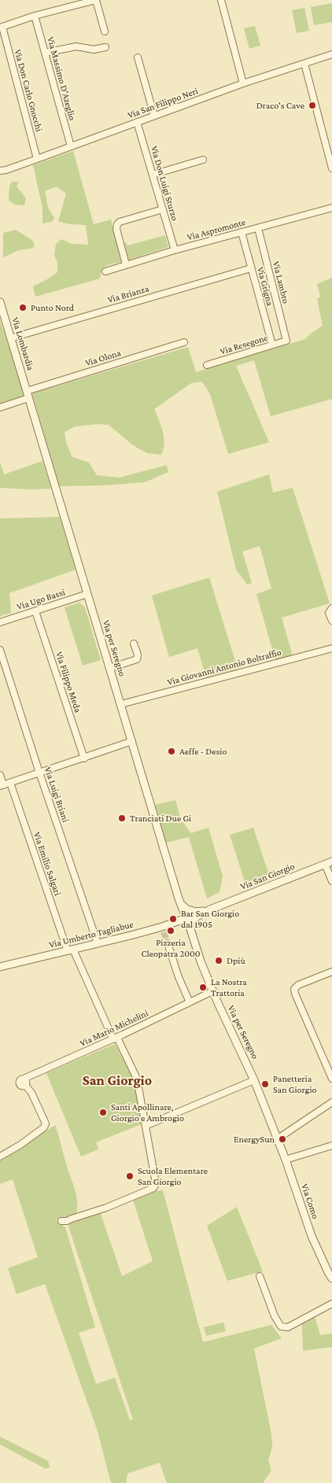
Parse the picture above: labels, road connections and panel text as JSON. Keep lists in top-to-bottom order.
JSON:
{
  "streets": {
    "street": [
      "Via Massimo D'Azeglio",
      "Via Don Carlo Gnocchi",
      "Via San Filippo Neri",
      "Via Don Luigi Sturzo",
      "Via Aspromonte",
      "Via Lambro",
      "Via Grigna",
      "Via Brianza",
      "Via Lombardia",
      "Via Resegone",
      "Via Olona",
      "Via Ugo Bassi",
      "Via per Seregno",
      "Via Giovanni Antonio Boltraffio",
      "Via Filippo Meda",
      "Via Luigi Briani",
      "Via Emilio Salgari",
      "Via San Giorgio",
      "Via Umberto Tagliabue",
      "Via Mario Michelini",
      "Via Como"
    ]
  },
  "crossings": [
    ["Via Massimo D'Azeglio", "Via San Filippo Neri"],
    ["Via Don Carlo Gnocchi", "Via San Filippo Neri"],
    ["Via San Filippo Neri", "Via Don Luigi Sturzo"],
    ["Via Don Luigi Sturzo", "Via Aspromonte"],
    ["Via Aspromonte", "Via Lambro"],
    ["Via Aspromonte", "Via Grigna"],
    ["Via Lambro", "Via Resegone"],
    ["Via Grigna", "Via Brianza"],
    ["Via Grigna", "Via Resegone"],
    ["Via Brianza", "Via Lombardia"],
    ["Via Lombardia", "Via Olona"],
    ["Via Lombardia", "Via per Seregno"],
    ["Via Olona", "Via per Seregno"],
    ["Via Ugo Bassi", "Via per Seregno"],
    ["Via Ugo Bassi", "Via Filippo Meda"],
    ["Via per Seregno", "Via Giovanni Antonio Boltraffio"],
    ["Via per Seregno", "Via San Giorgio"],
    ["Via per Seregno", "Via Umberto Tagliabue"],
    ["Via per Seregno", "Via Mario Michelini"],
    ["Via per Seregno", "Via Como"],
    ["Via Luigi Briani", "Via Umberto Tagliabue"],
    ["Via Emilio Salgari", "Via Umberto Tagliabue"],
    ["Via Emilio Salgari", "Via Mario Michelini"],
    ["Via San Giorgio", "Via Umberto Tagliabue"]
  ],
  "districts": ["San Giorgio"],
  "places": [
    "Draco's Cave",
    "Punto Nord",
    "Aeffe - Desio",
    "Tranciati Due Gi",
    "Bar San Giorgio dal 1905",
    "Pizzeria Cleopatra 2000",
    "Dpiù",
    "La Nostra Trattoria",
    "Panetteria San Giorgio",
    "Santi Apollinare, Giorgio e Ambrogio",
    "EnergySun",
    "Scuola Elementare San Giorgio"
  ]
}
